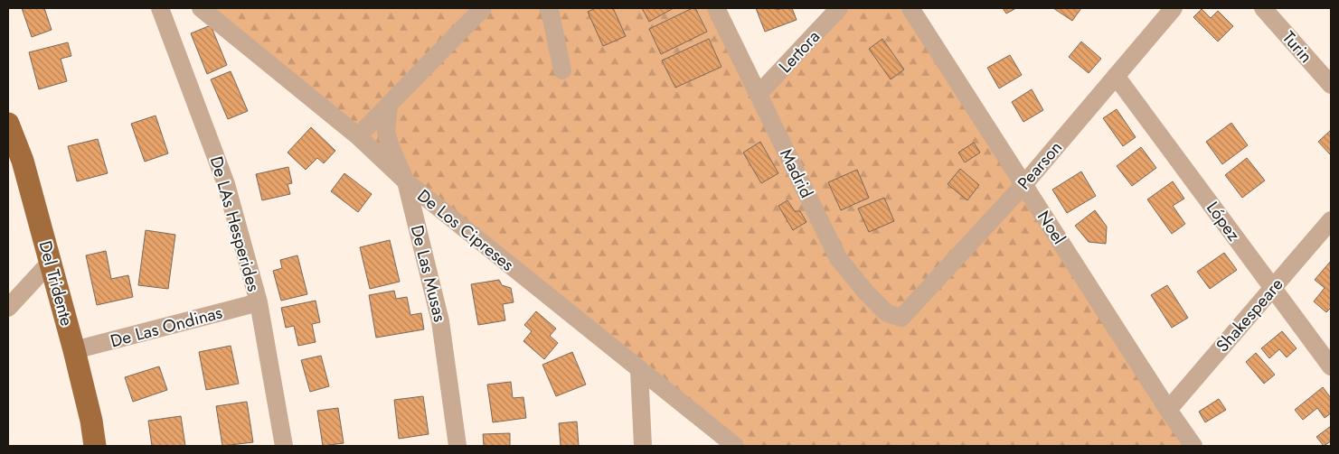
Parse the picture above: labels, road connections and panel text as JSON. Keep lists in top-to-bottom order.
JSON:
{
  "streets": {
    "main road": ["Del Tridente"],
    "street": [
      "Turin",
      "Lertora",
      "Pearson",
      "Madrid",
      "López",
      "De LAs Hesperides",
      "Noel",
      "De Los Cipreses",
      "De Las Musas",
      "Shakespeare",
      "De Las Ondinas"
    ]
  },
  "crossings": [
    ["Lertora", "Madrid"],
    ["Pearson", "Madrid"],
    ["Pearson", "López"],
    ["Pearson", "Noel"],
    ["López", "Shakespeare"],
    ["De LAs Hesperides", "De Las Ondinas"],
    ["Noel", "Shakespeare"],
    ["De Los Cipreses", "De Las Musas"],
    ["Del Tridente", "De Las Ondinas"]
  ]
}
